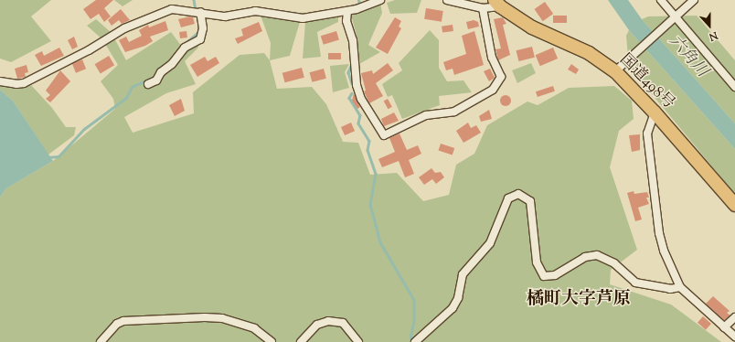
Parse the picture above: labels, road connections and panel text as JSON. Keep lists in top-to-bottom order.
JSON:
{
  "streets": {
    "highway": ["国道498号"]
  },
  "districts": ["橘町大字芦原"],
  "water": ["六角川"],
  "north": "bottom"
}
